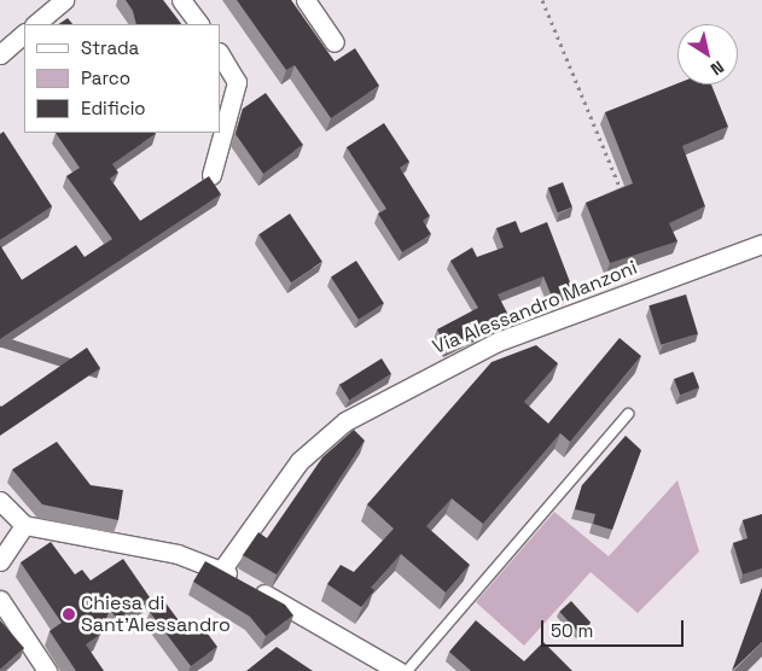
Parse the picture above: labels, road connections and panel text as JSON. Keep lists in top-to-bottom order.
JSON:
{
  "streets": {
    "street": ["Via Alessandro Manzoni"]
  },
  "places": ["Chiesa di Sant'Alessandro"],
  "legend": ["Strada", "Parco", "Edificio"],
  "scale_bar": "50 m",
  "north": "bottom right"
}
